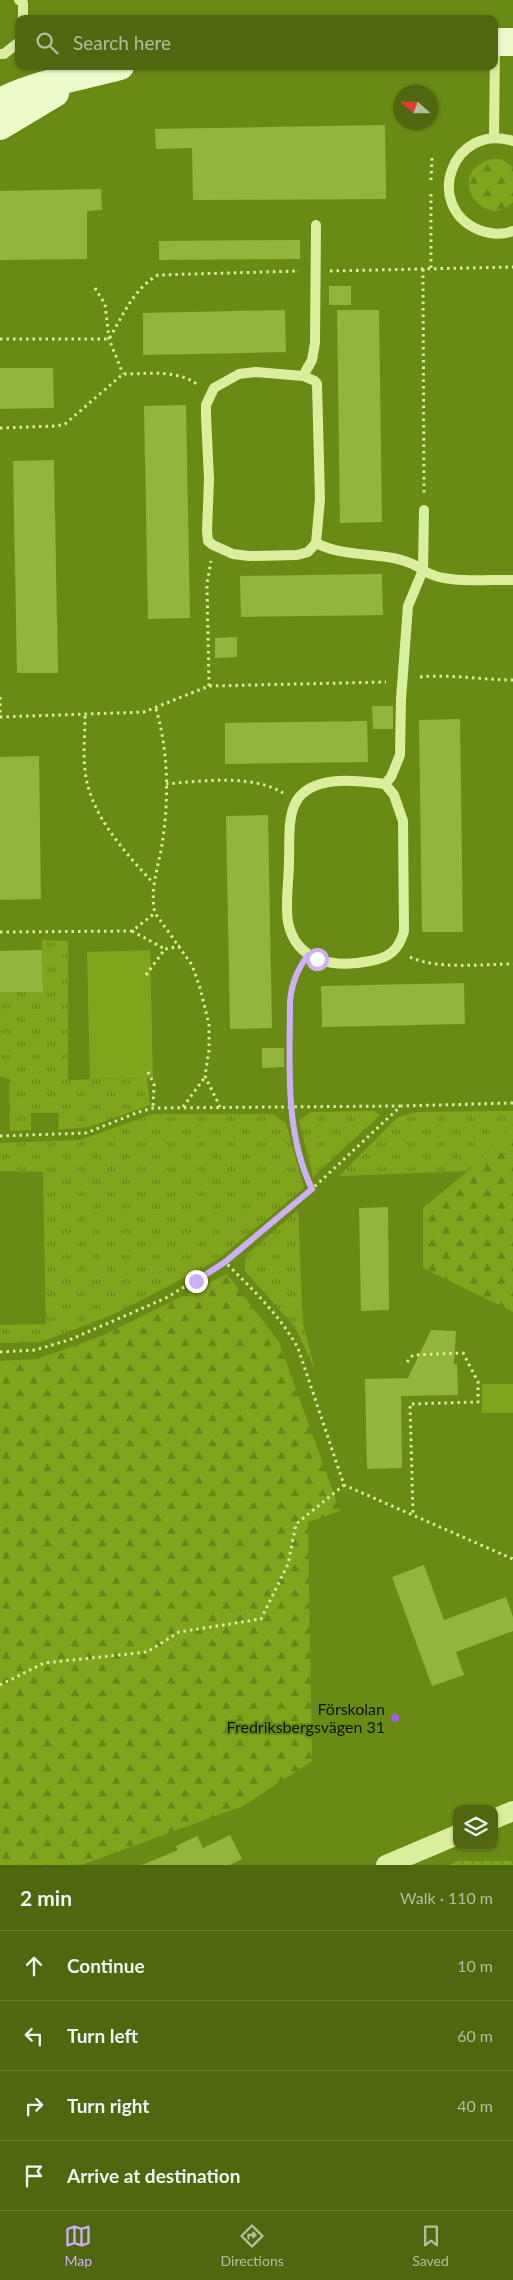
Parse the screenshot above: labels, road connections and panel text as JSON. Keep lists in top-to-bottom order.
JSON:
{
  "places": ["Förskolan Fredriksbergsvägen 31"],
  "north": "left",
  "page": {
    "search": "Search here",
    "heading": ["2 min", "Walk · 110 m"],
    "list": [
      ["Continue", "10 m"],
      ["Turn left", "60 m"],
      ["Turn right", "40 m"],
      "Arrive at destination"
    ],
    "nav": ["Map", "Directions", "Saved"]
  }
}
